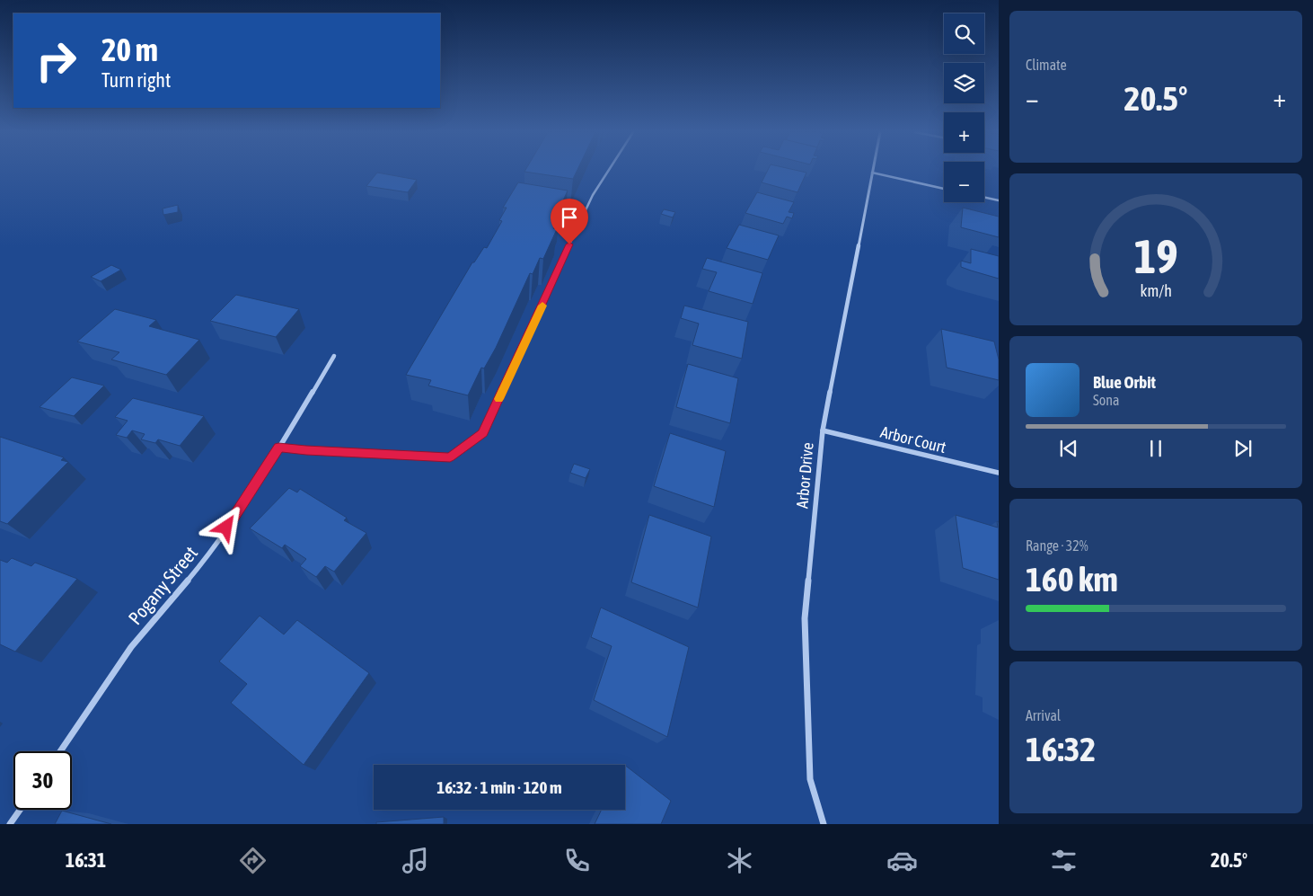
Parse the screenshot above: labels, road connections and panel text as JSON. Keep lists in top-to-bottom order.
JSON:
{
  "streets": {
    "street": ["Arbor Court", "Arbor Drive", "Pogany Street"]
  },
  "crossings": [
    ["Arbor Court", "Arbor Drive"]
  ],
  "page": {
    "tile": [
      "Climate",
      ["Range · 32%", "160 km"],
      ["Arrival", "16:32"]
    ],
    "map_buttons": ["+", "−"],
    "turn": ["20 m", "Turn right"],
    "heat": ["−", "20.5°", "+"],
    "song": ["Blue Orbit", "Sona"],
    "limit": "30",
    "trip": "16:32 · 1 min · 120 m",
    "tabs": ["16:31", "20.5°"],
    "gauge": ["19", "km/h"]
  }
}
